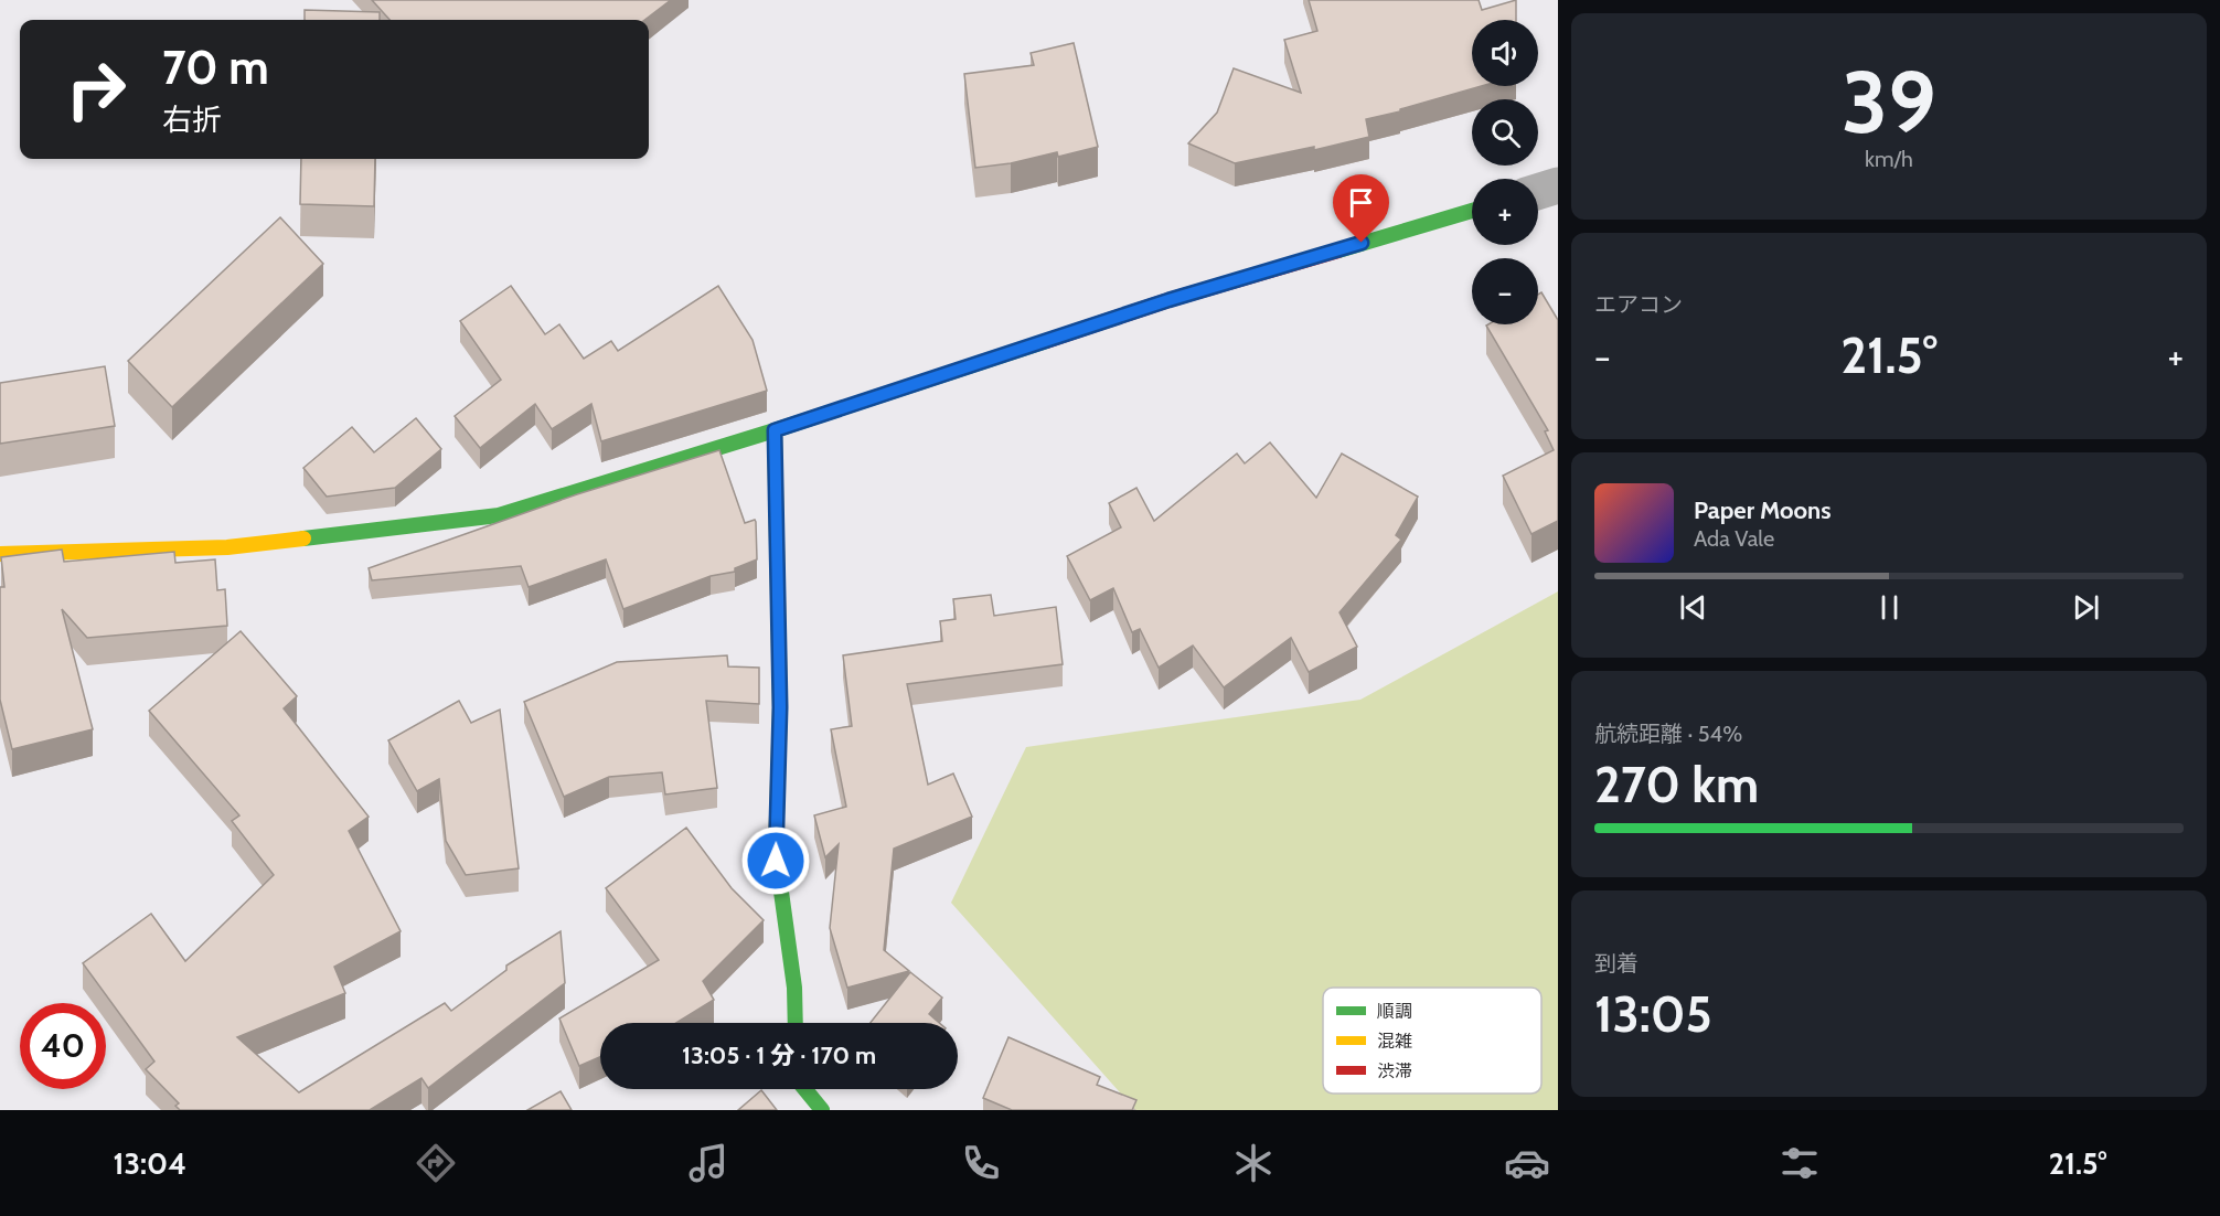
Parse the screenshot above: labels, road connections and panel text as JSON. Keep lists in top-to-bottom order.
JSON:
{
  "legend": ["順調", "混雑", "渋滞"],
  "page": {
    "tile": [
      ["39", "km/h"],
      "エアコン",
      ["航続距離 · 54%", "270 km"],
      ["到着", "13:05"]
    ],
    "map_buttons": ["+", "−"],
    "turn": ["70 m", "右折"],
    "heat": ["−", "21.5°", "+"],
    "song": ["Paper Moons", "Ada Vale"],
    "limit": "40",
    "trip": "13:05 · 1 分 · 170 m",
    "tabs": ["13:04", "21.5°"]
  }
}
